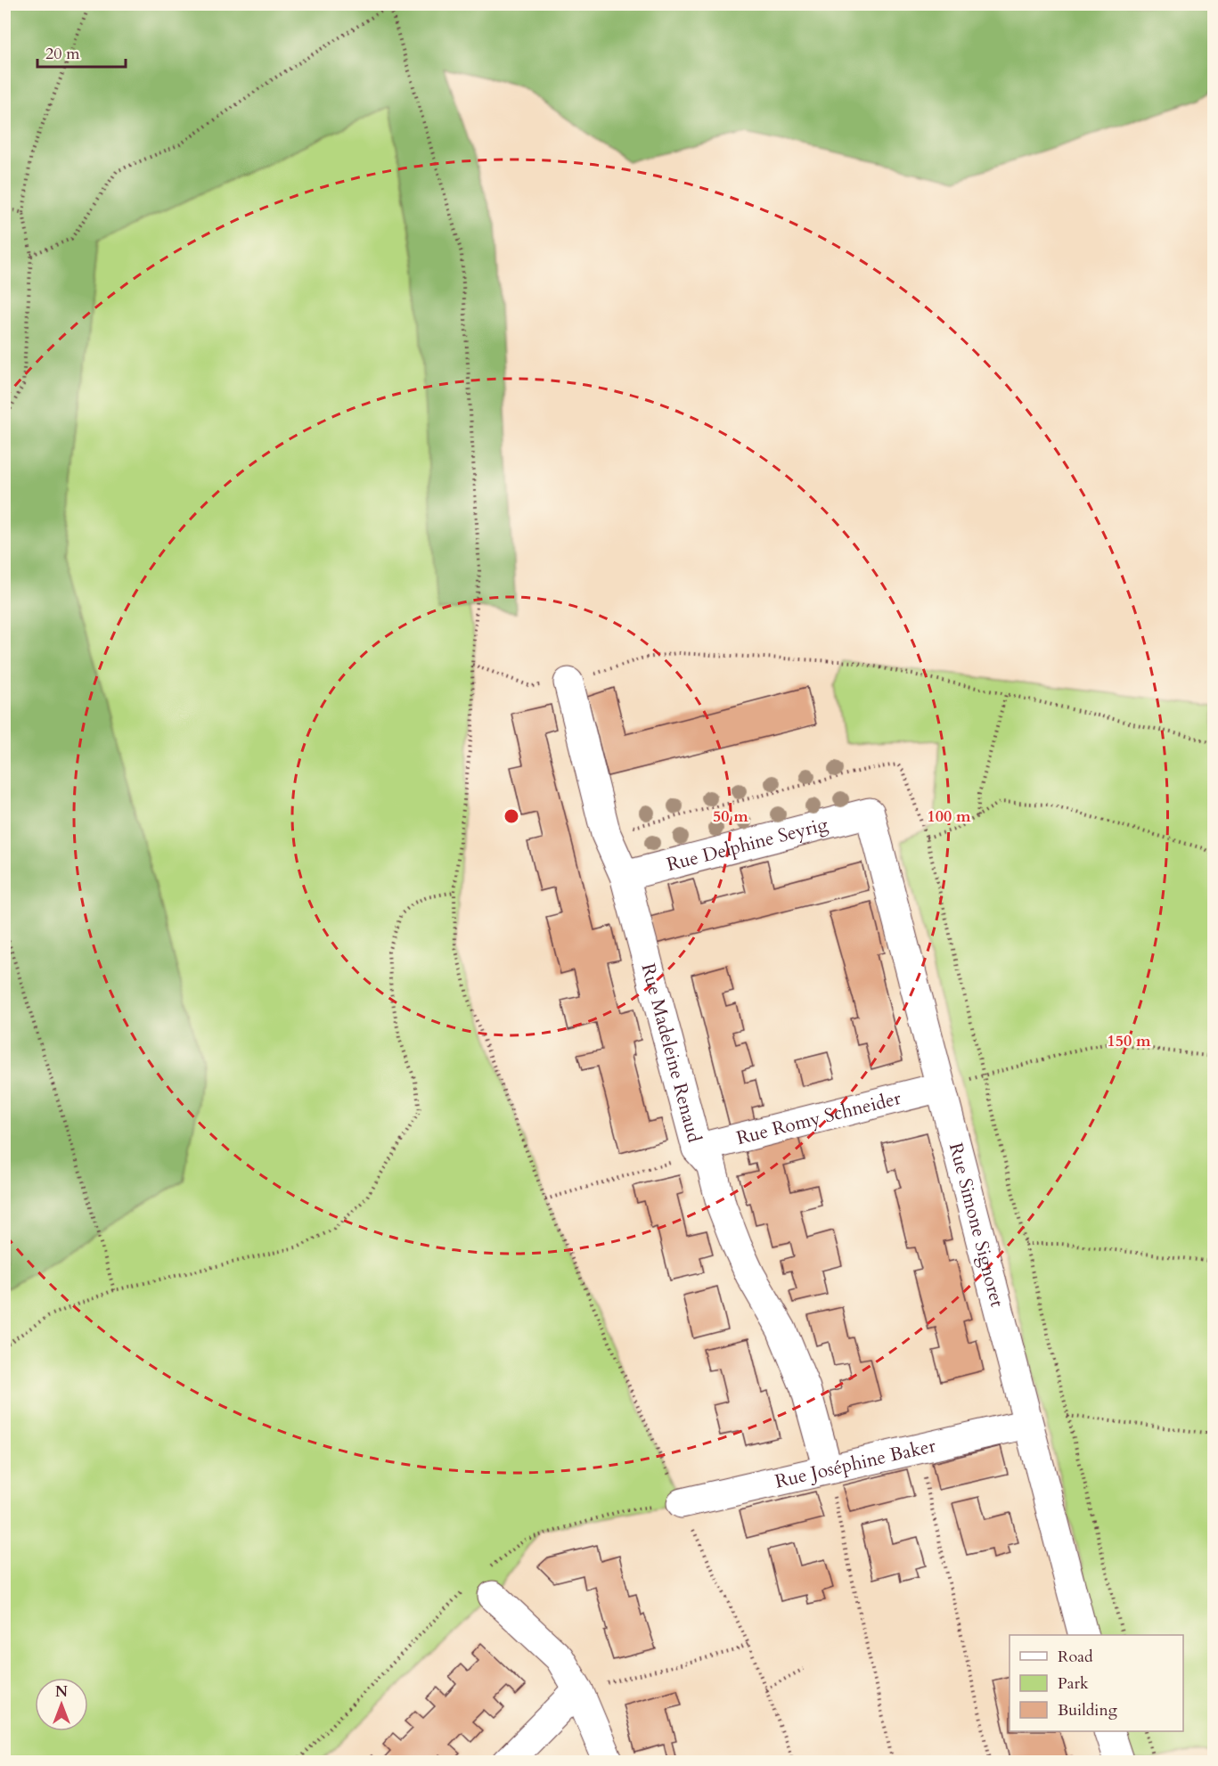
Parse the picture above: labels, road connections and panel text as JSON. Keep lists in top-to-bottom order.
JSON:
{
  "streets": {
    "street": [
      "Rue Delphine Seyrig",
      "Rue Madeleine Renaud",
      "Rue Romy Schneider",
      "Rue Simone Signoret",
      "Rue Joséphine Baker"
    ]
  },
  "crossings": [
    ["Rue Delphine Seyrig", "Rue Madeleine Renaud"],
    ["Rue Delphine Seyrig", "Rue Simone Signoret"],
    ["Rue Madeleine Renaud", "Rue Romy Schneider"],
    ["Rue Madeleine Renaud", "Rue Joséphine Baker"],
    ["Rue Romy Schneider", "Rue Simone Signoret"],
    ["Rue Simone Signoret", "Rue Joséphine Baker"]
  ],
  "legend": ["Road", "Park", "Building"],
  "scale_bar": "20 m",
  "north": "top",
  "rings": ["50 m", "100 m", "150 m"]
}
